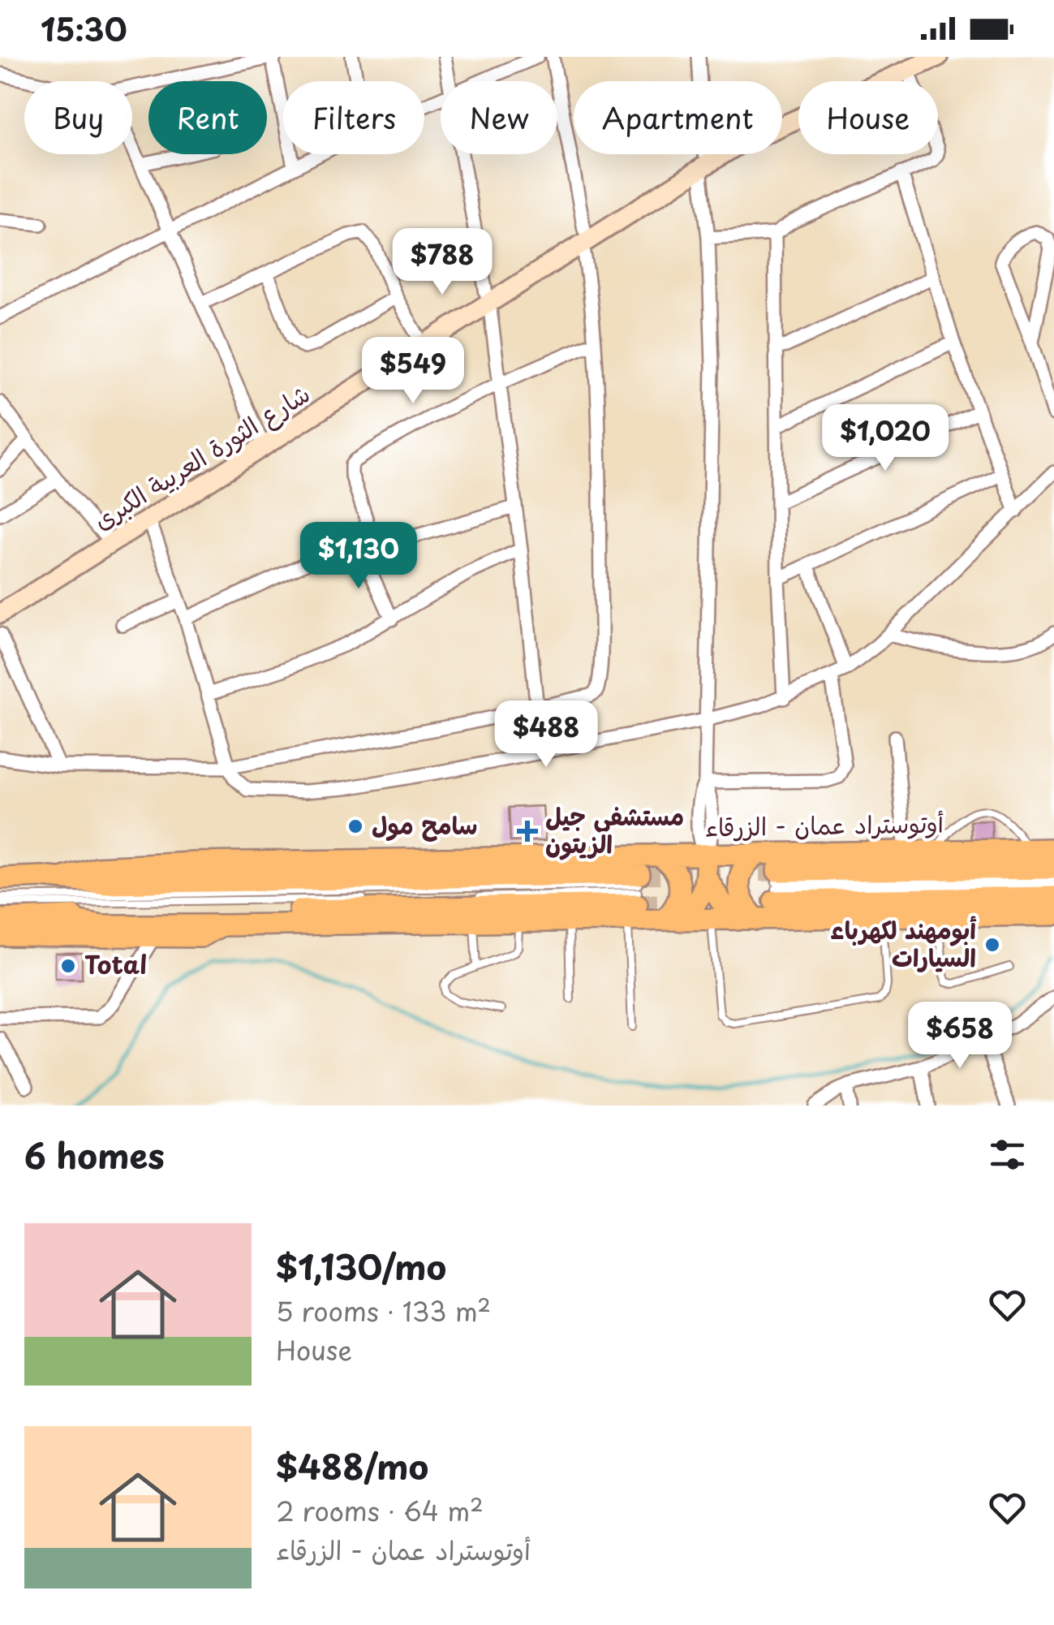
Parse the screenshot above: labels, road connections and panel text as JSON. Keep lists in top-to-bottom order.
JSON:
{
  "streets": {
    "main road": ["شارع الثورة العربية الكبرى", "أوتوستراد عمان - الزرقاء"]
  },
  "places": {
    "other": ["سامح مول", "أبومهند لكهرباء السيارات", "Total"],
    "health": ["مستشفى جيل الزيتون"]
  },
  "page": {
    "status": "15:30",
    "chip": [
      "Buy",
      "Rent",
      "Filters",
      "New",
      "Apartment",
      "House"
    ],
    "price": [
      "$788",
      "$549",
      "$1,020",
      "$1,130",
      "$488",
      "$658"
    ],
    "heading": "6 homes",
    "list": [
      {
        "name": "$1,130/mo",
        "note": "5 rooms · 133 m² · House"
      },
      {
        "name": "$488/mo",
        "note": "2 rooms · 64 m² · أوتوستراد عمان - الزرقاء"
      }
    ]
  }
}
